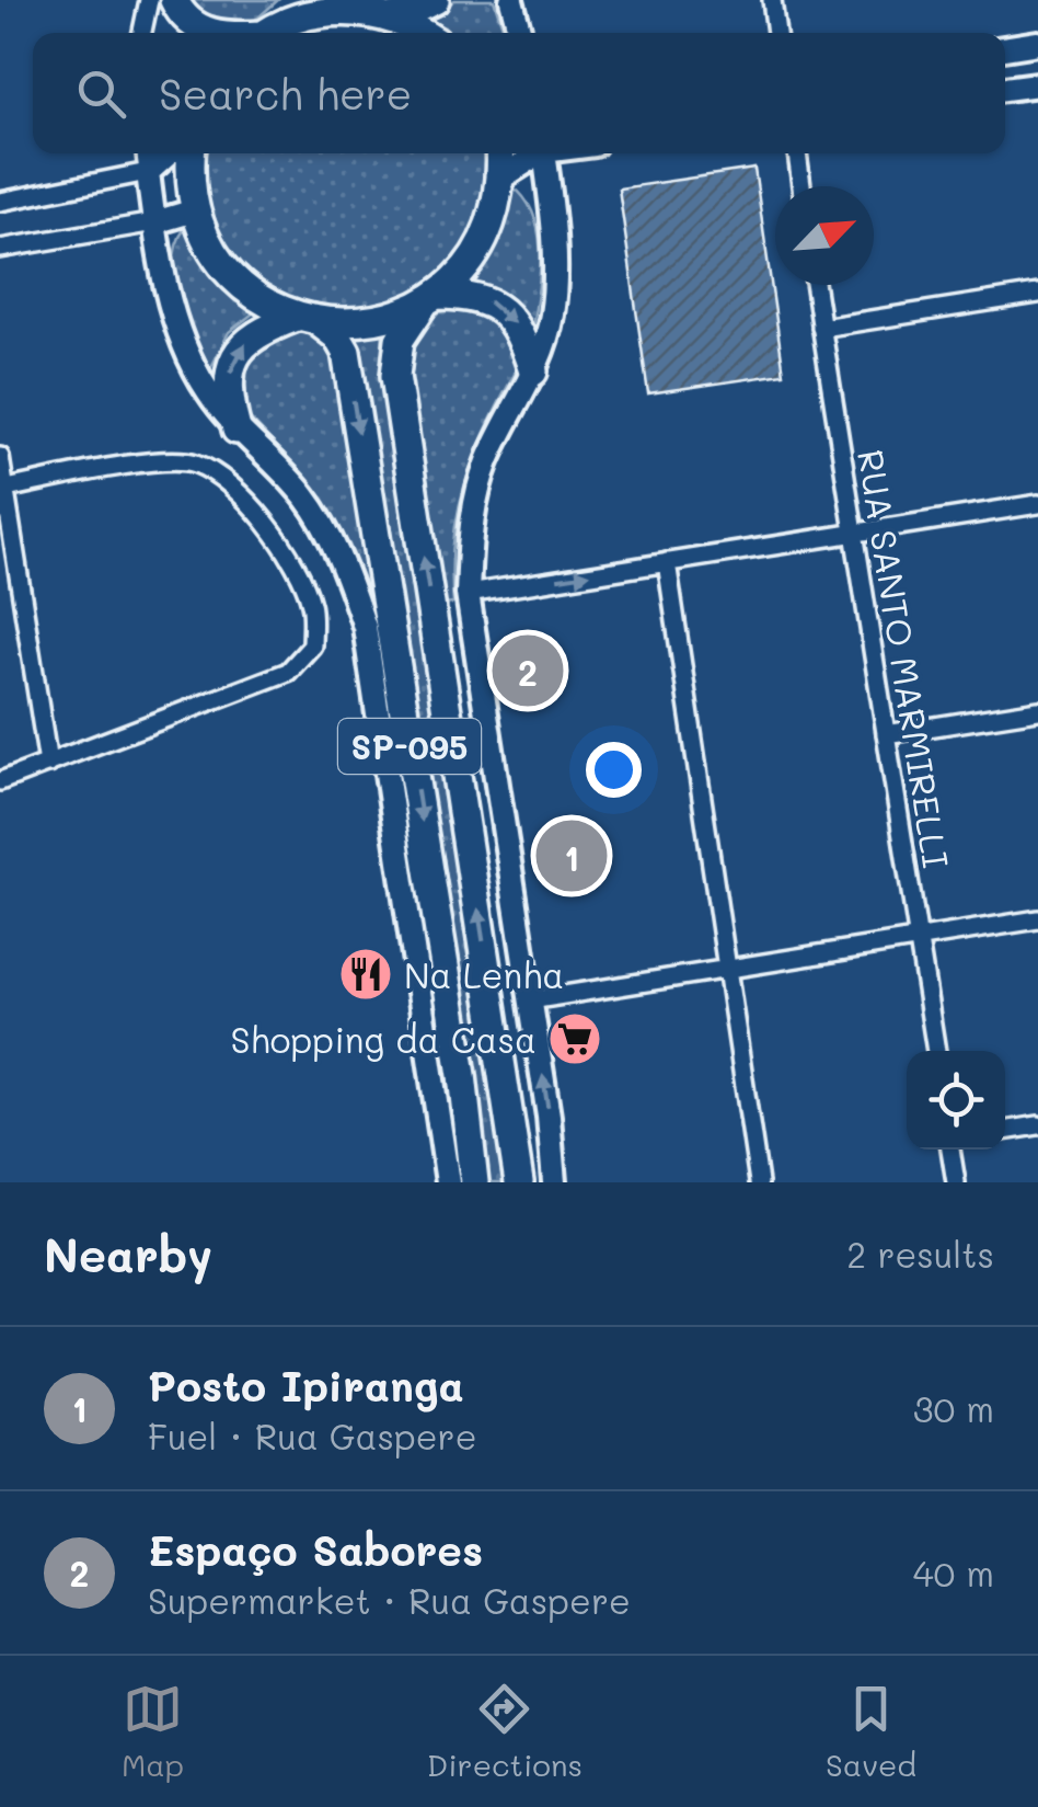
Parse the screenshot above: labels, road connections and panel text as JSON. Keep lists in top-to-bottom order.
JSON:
{
  "streets": {
    "main road": ["SP-095"],
    "street": ["RUA SANTO MARMIRELLI"]
  },
  "places": {
    "restaurant": ["Na Lenha"],
    "supermarket": ["Shopping da Casa"]
  },
  "north": "top right",
  "page": {
    "search": "Search here",
    "pins": ["2", "1"],
    "heading": ["Nearby", "2 results"],
    "list": [
      {
        "mark": "1",
        "name": "Posto Ipiranga",
        "note": "Fuel · Rua Gaspere",
        "value": "30 m"
      },
      {
        "mark": "2",
        "name": "Espaço Sabores",
        "note": "Supermarket · Rua Gaspere",
        "value": "40 m"
      }
    ],
    "nav": ["Map", "Directions", "Saved"]
  }
}
